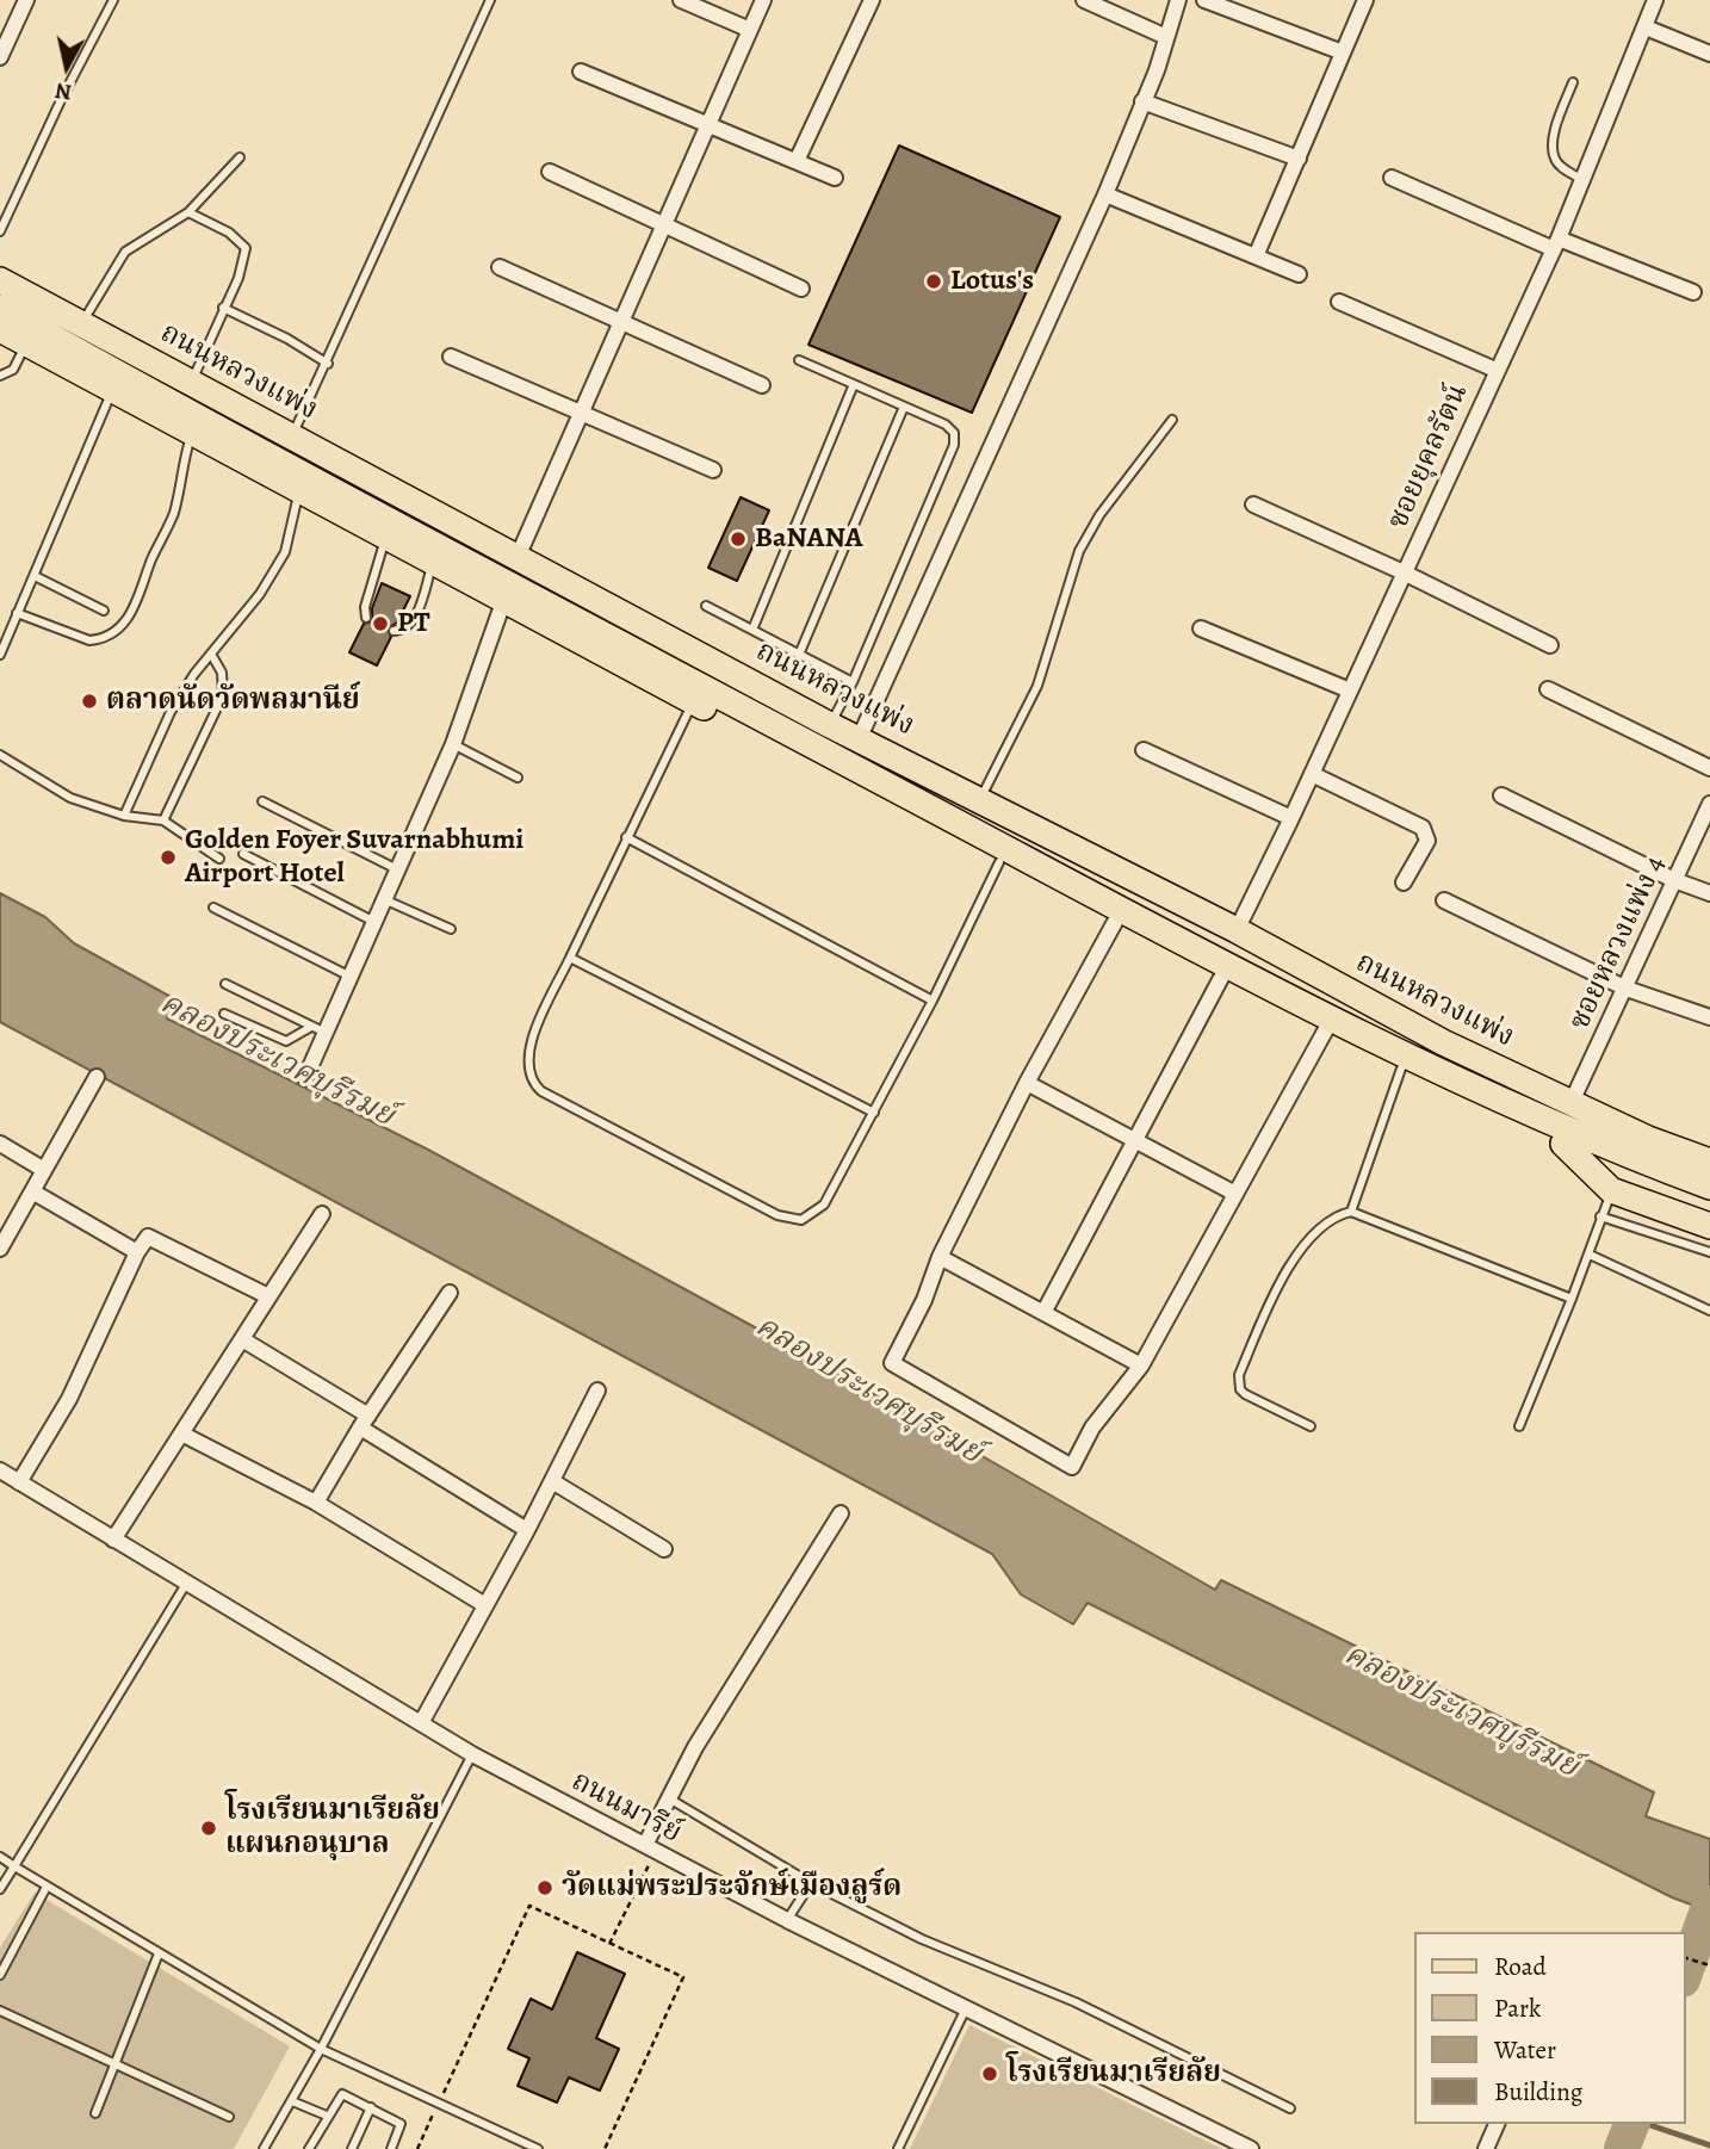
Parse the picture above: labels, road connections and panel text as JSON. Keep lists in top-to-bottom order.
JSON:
{
  "streets": {
    "main road": ["ถนนหลวงแพ่ง"],
    "street": ["ซอยยุคลรัตน์", "ซอยหลวงแพ่ง 4", "ถนนมารีย์"]
  },
  "crossings": [
    ["ถนนหลวงแพ่ง", "ซอยยุคลรัตน์"],
    ["ถนนหลวงแพ่ง", "ซอยหลวงแพ่ง 4"]
  ],
  "water": ["คลองประเวศบุรีรมย์"],
  "places": [
    "Lotus's",
    "BaNANA",
    "PT",
    "ตลาดนัดวัดพลมานีย์",
    "Golden Foyer Suvarnabhumi Airport Hotel",
    "โรงเรียนมาเรียลัย แผนกอนุบาล",
    "วัดแม่พระประจักษ์เมืองลูร์ด",
    "โรงเรียนมาเรียลัย"
  ],
  "legend": [
    "Road",
    "Park",
    "Water",
    "Building"
  ],
  "north": "bottom"
}
